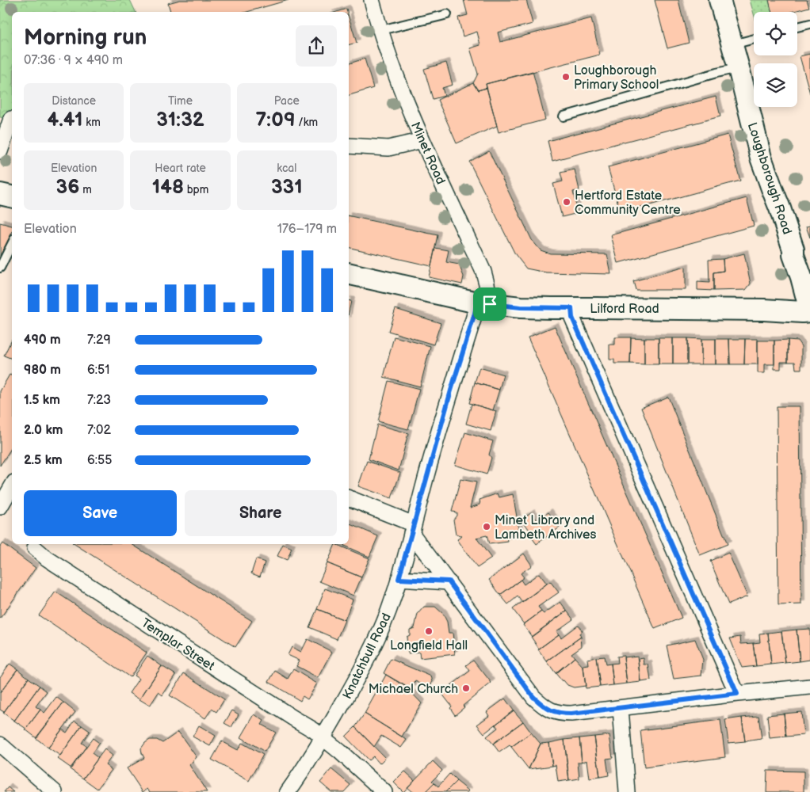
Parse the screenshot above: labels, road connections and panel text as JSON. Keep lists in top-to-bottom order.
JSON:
{
  "streets": {
    "street": [
      "Minet Road",
      "Loughborough Road",
      "Lilford Road",
      "Templar Street",
      "Knatchbull Road"
    ]
  },
  "crossings": [
    ["Minet Road", "Lilford Road"],
    ["Minet Road", "Knatchbull Road"],
    ["Loughborough Road", "Lilford Road"],
    ["Lilford Road", "Knatchbull Road"],
    ["Templar Street", "Knatchbull Road"]
  ],
  "places": [
    "Loughborough Primary School",
    "Hertford Estate Community Centre",
    "Minet Library and Lambeth Archives",
    "Longfield Hall",
    "Michael Church"
  ],
  "page": {
    "heading": ["Morning run", "07:36 · 9 × 490 m"],
    "stats": [
      ["Distance", "4.41 km"],
      ["Time", "31:32"],
      ["Pace", "7:09 /km"],
      ["Elevation", "36 m"],
      ["Heart rate", "148 bpm"],
      ["kcal", "331"]
    ],
    "chart": ["Elevation", "176–179 m"],
    "list": [
      {
        "name": "490 m",
        "note": "7:29"
      },
      {
        "name": "980 m",
        "note": "6:51"
      },
      {
        "name": "1.5 km",
        "note": "7:23"
      },
      {
        "name": "2.0 km",
        "note": "7:02"
      },
      {
        "name": "2.5 km",
        "note": "6:55"
      }
    ],
    "buttons": ["Save", "Share"]
  }
}
